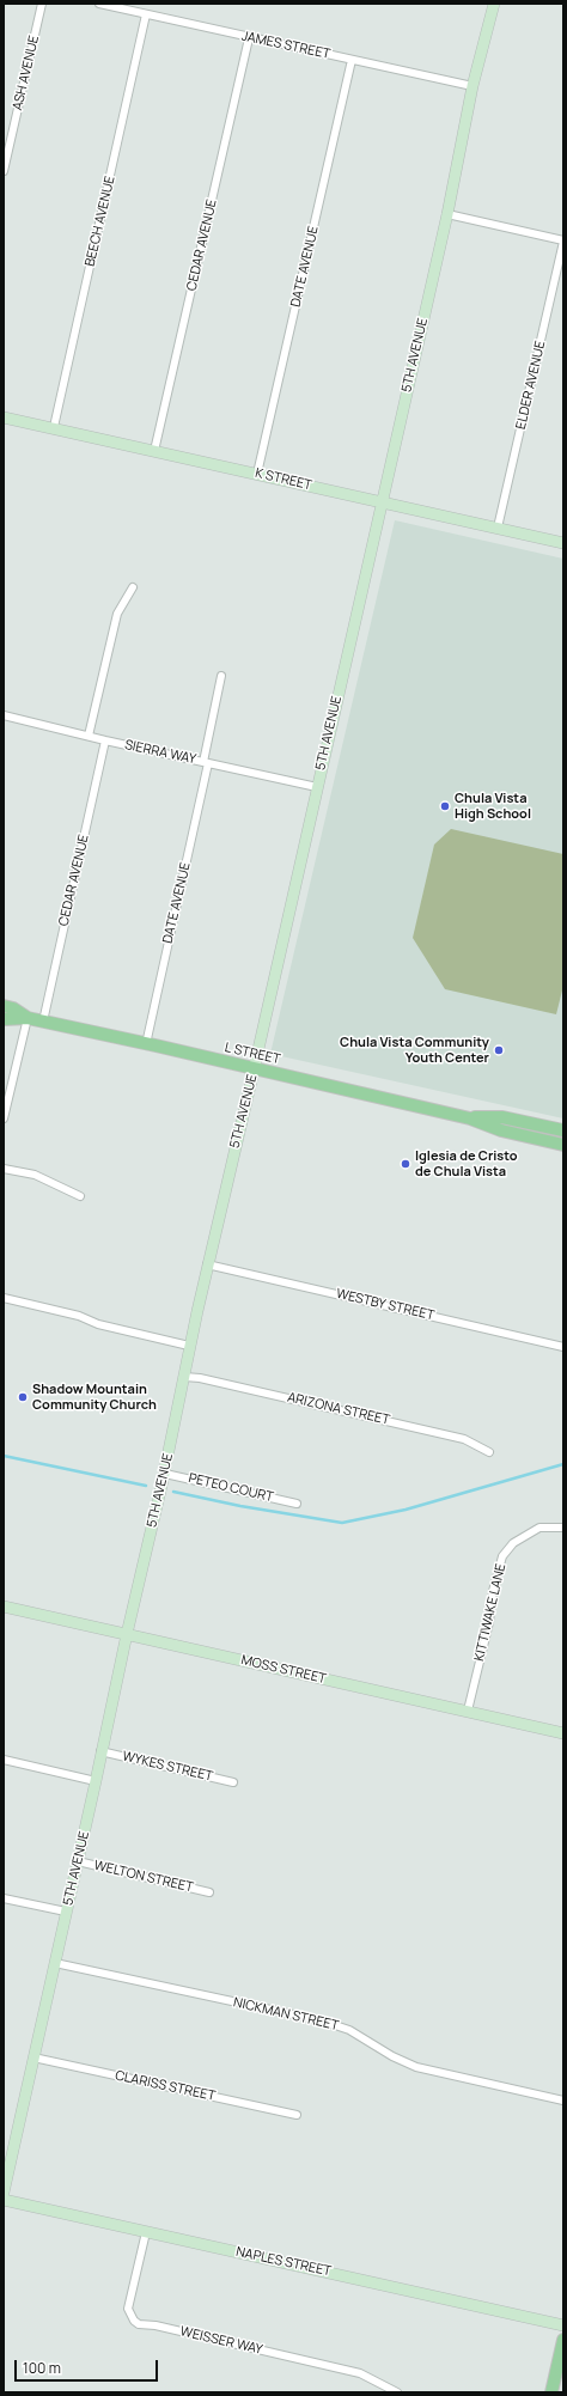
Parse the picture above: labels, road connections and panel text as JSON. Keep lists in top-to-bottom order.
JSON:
{
  "streets": {
    "main road": ["L STREET"],
    "street": [
      "JAMES STREET",
      "ASH AVENUE",
      "BEECH AVENUE",
      "CEDAR AVENUE",
      "DATE AVENUE",
      "5TH AVENUE",
      "ELDER AVENUE",
      "K STREET",
      "SIERRA WAY",
      "WESTBY STREET",
      "ARIZONA STREET",
      "PETEO COURT",
      "KITTIWAKE LANE",
      "MOSS STREET",
      "WYKES STREET",
      "WELTON STREET",
      "NICKMAN STREET",
      "CLARISS STREET",
      "NAPLES STREET",
      "WEISSER WAY"
    ]
  },
  "crossings": [
    ["JAMES STREET", "BEECH AVENUE"],
    ["JAMES STREET", "CEDAR AVENUE"],
    ["JAMES STREET", "DATE AVENUE"],
    ["JAMES STREET", "5TH AVENUE"],
    ["BEECH AVENUE", "K STREET"],
    ["CEDAR AVENUE", "K STREET"],
    ["CEDAR AVENUE", "SIERRA WAY"],
    ["CEDAR AVENUE", "L STREET"],
    ["DATE AVENUE", "K STREET"],
    ["DATE AVENUE", "SIERRA WAY"],
    ["DATE AVENUE", "L STREET"],
    ["5TH AVENUE", "K STREET"],
    ["5TH AVENUE", "SIERRA WAY"],
    ["5TH AVENUE", "L STREET"],
    ["5TH AVENUE", "WESTBY STREET"],
    ["5TH AVENUE", "ARIZONA STREET"],
    ["5TH AVENUE", "PETEO COURT"],
    ["5TH AVENUE", "MOSS STREET"],
    ["5TH AVENUE", "WYKES STREET"],
    ["5TH AVENUE", "WELTON STREET"],
    ["5TH AVENUE", "NICKMAN STREET"],
    ["5TH AVENUE", "CLARISS STREET"],
    ["ELDER AVENUE", "K STREET"],
    ["KITTIWAKE LANE", "MOSS STREET"],
    ["NAPLES STREET", "WEISSER WAY"]
  ],
  "places": [
    "Chula Vista High School",
    "Chula Vista Community Youth Center",
    "Iglesia de Cristo de Chula Vista",
    "Shadow Mountain Community Church"
  ],
  "scale_bar": "100 m"
}
